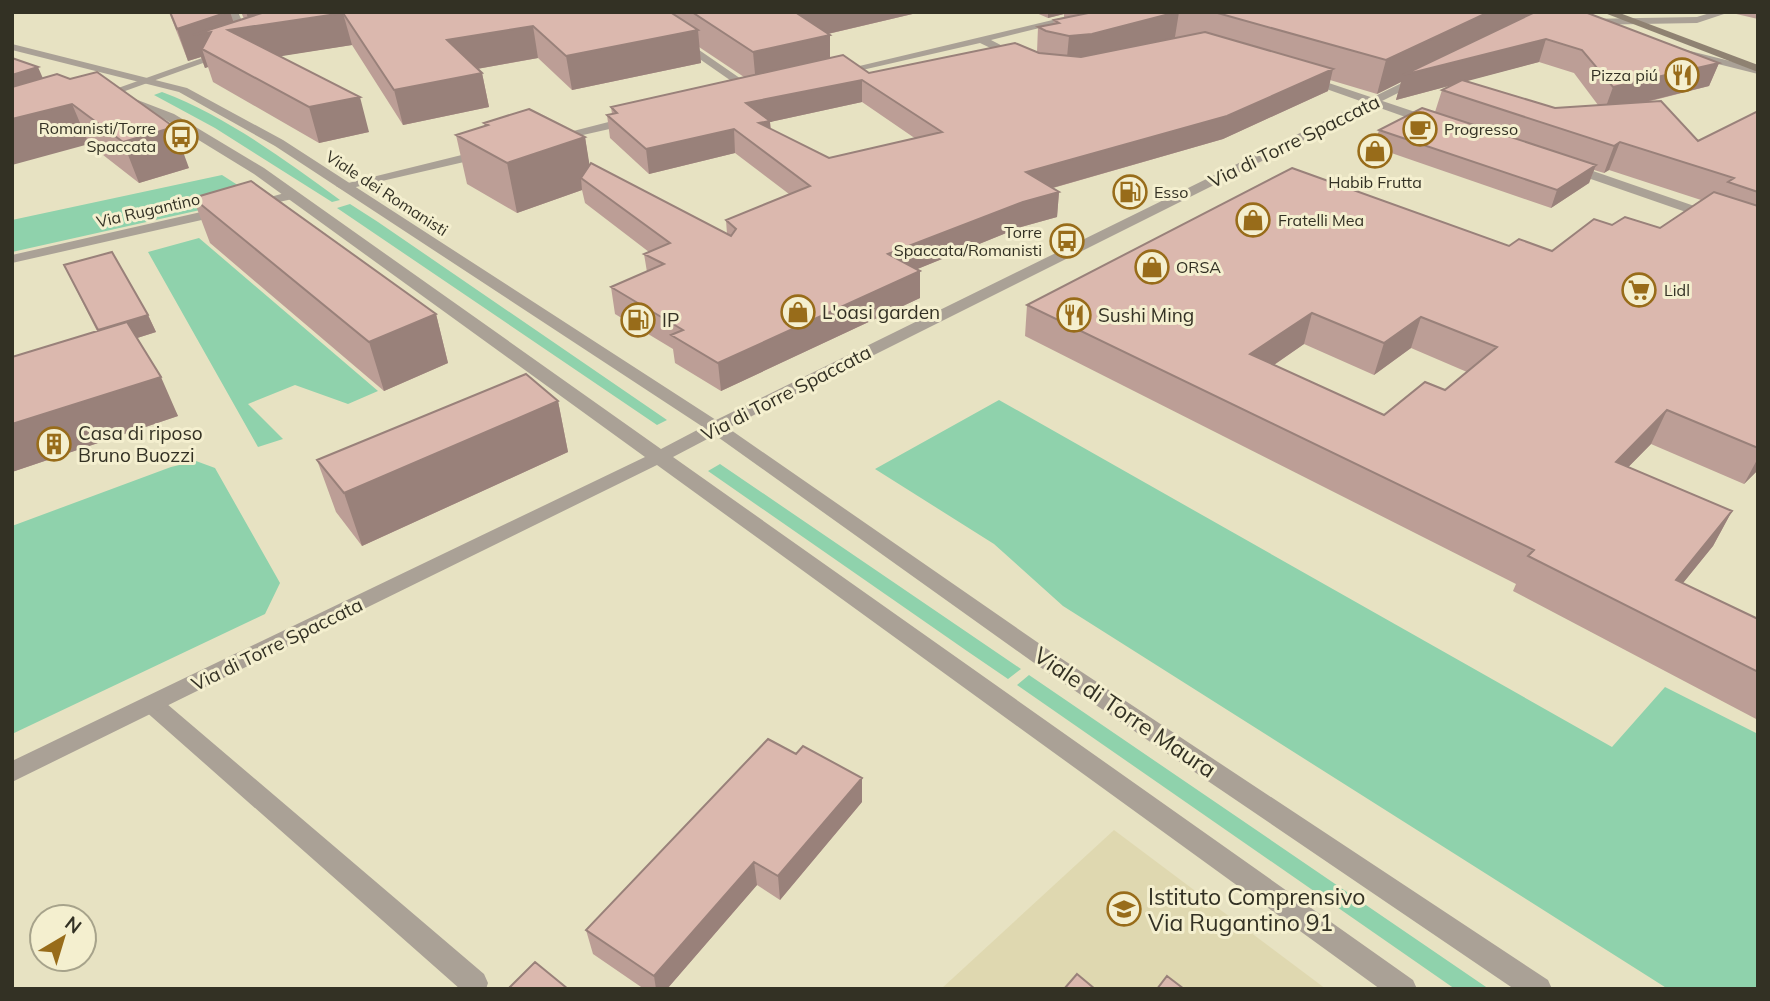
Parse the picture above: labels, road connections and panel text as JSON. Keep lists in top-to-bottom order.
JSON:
{
  "streets": {
    "street": [
      "Via di Torre Spaccata",
      "Viale dei Romanisti",
      "Via Rugantino",
      "Viale di Torre Maura"
    ]
  },
  "crossings": [
    ["Via di Torre Spaccata", "Viale dei Romanisti"],
    ["Via di Torre Spaccata", "Viale di Torre Maura"],
    ["Viale dei Romanisti", "Viale di Torre Maura"]
  ],
  "places": {
    "restaurant": ["Pizza piú", "Sushi Ming"],
    "cafe": ["Progresso"],
    "bus stop": ["Romanisti/Torre Spaccata", "Torre Spaccata/Romanisti"],
    "shop": [
      "Habib Frutta",
      "Fratelli Mea",
      "ORSA",
      "L'oasi garden"
    ],
    "fuel station": ["Esso", "IP"],
    "supermarket": ["Lidl"],
    "building": ["Casa di riposo Bruno Buozzi"],
    "school or university": ["Istituto Comprensivo Via Rugantino 91"]
  },
  "north": "top right"
}
